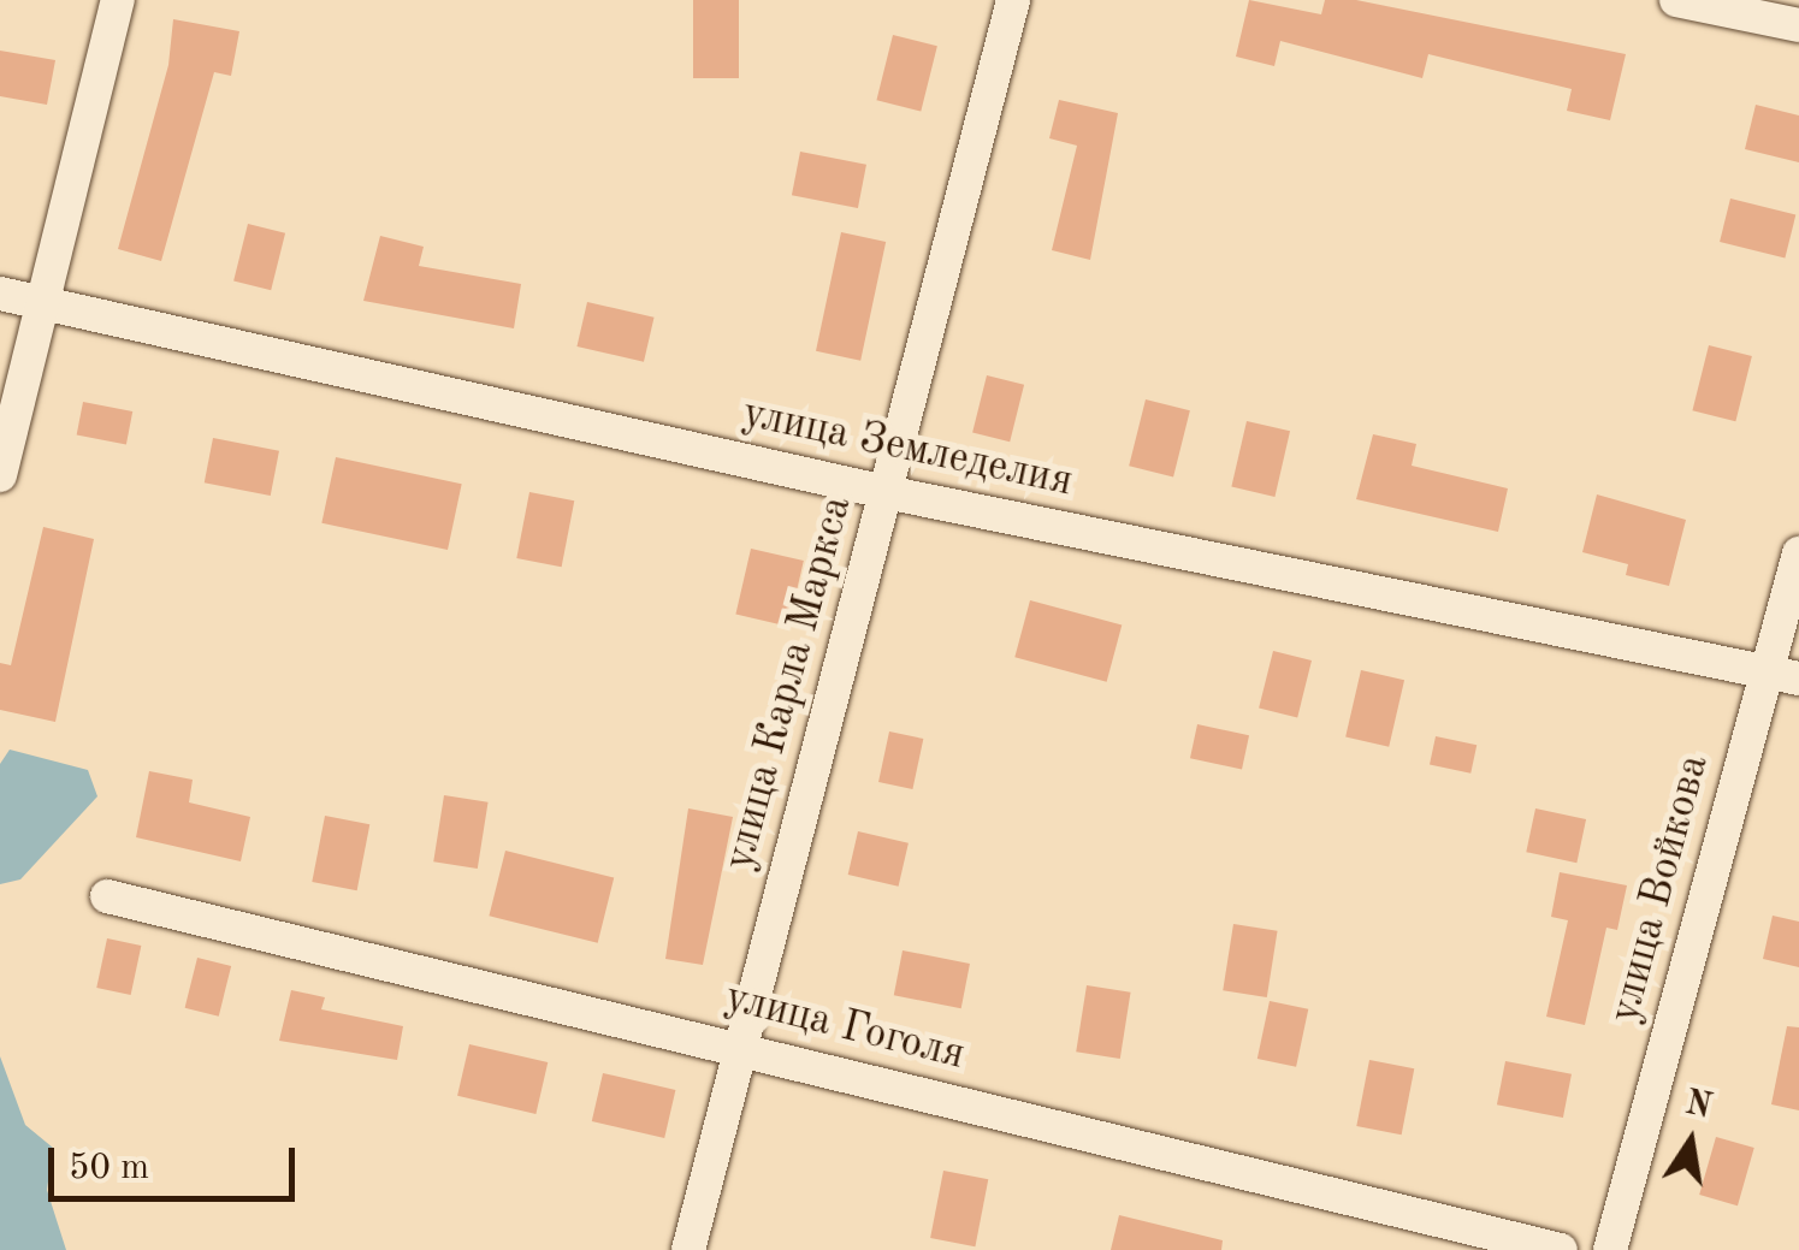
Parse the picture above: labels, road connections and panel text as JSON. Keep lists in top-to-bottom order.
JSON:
{
  "streets": {
    "street": [
      "улица Земледелия",
      "улица Карла Маркса",
      "улица Войкова",
      "улица Гоголя"
    ]
  },
  "crossings": [
    ["улица Земледелия", "улица Карла Маркса"],
    ["улица Земледелия", "улица Войкова"],
    ["улица Карла Маркса", "улица Гоголя"]
  ],
  "scale_bar": "50 m",
  "north": "top"
}
